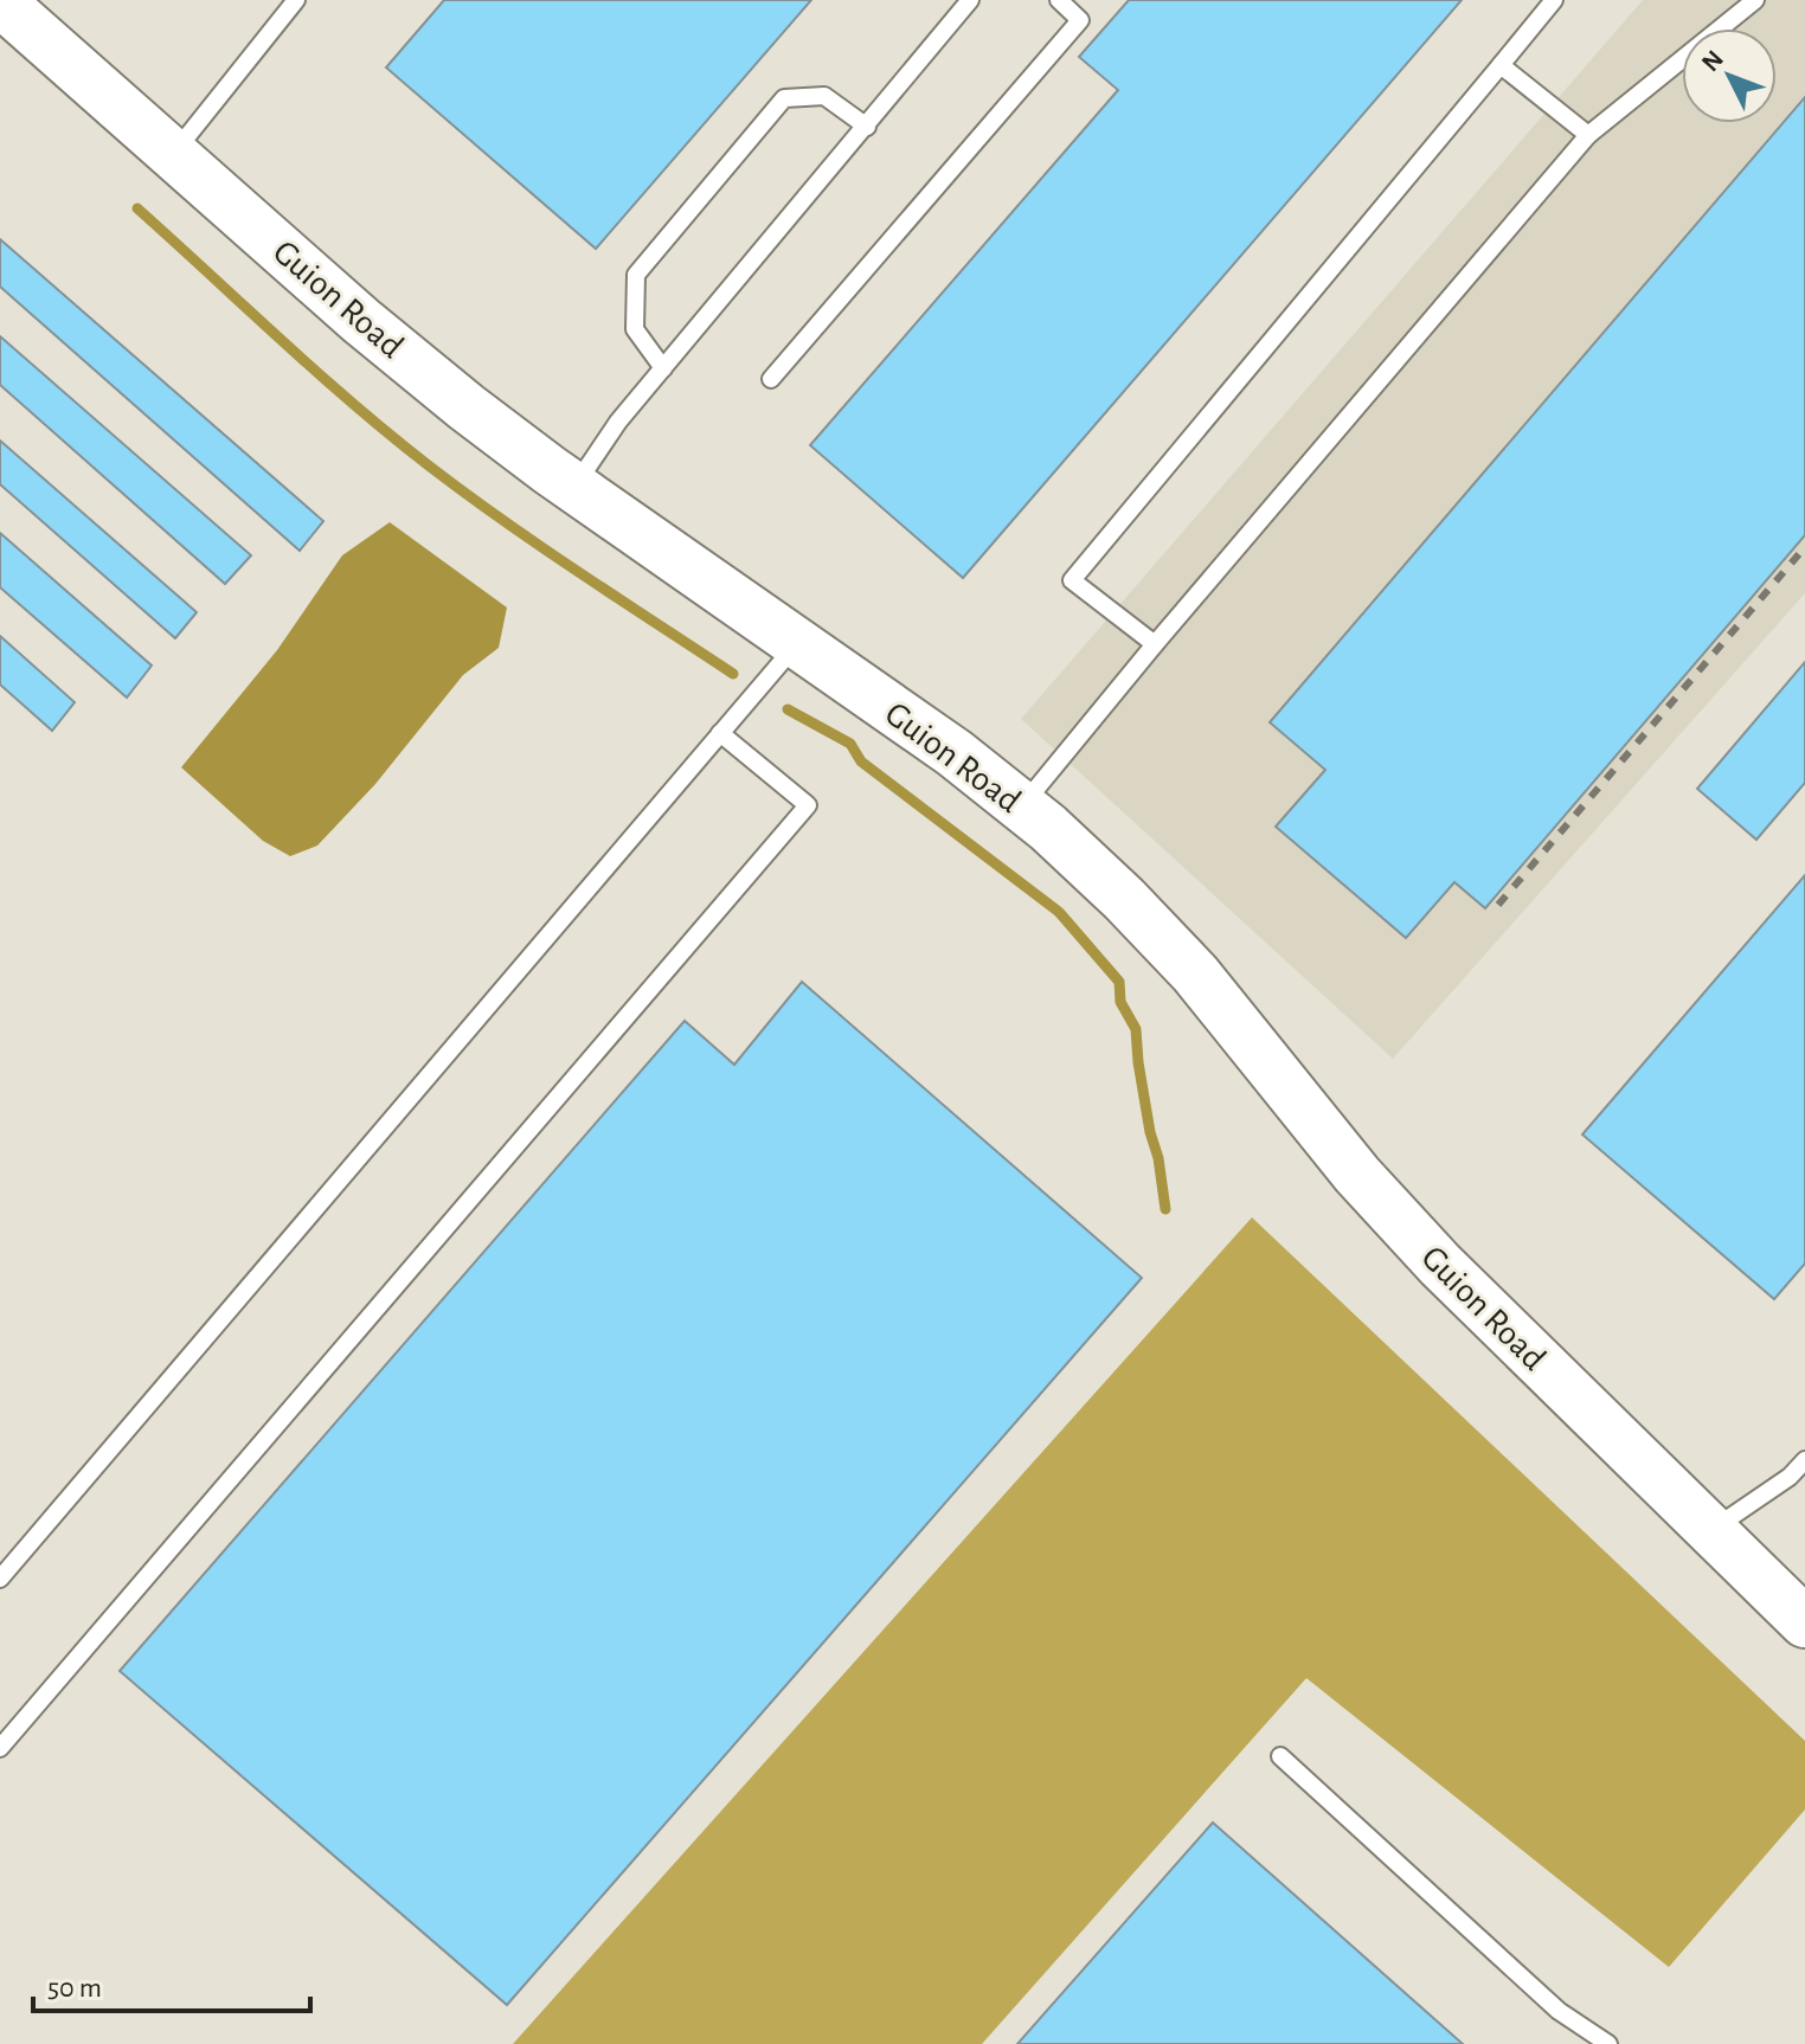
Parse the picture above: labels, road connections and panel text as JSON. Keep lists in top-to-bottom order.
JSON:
{
  "streets": {
    "street": ["Guion Road"]
  },
  "scale_bar": "50 m",
  "north": "top left"
}
